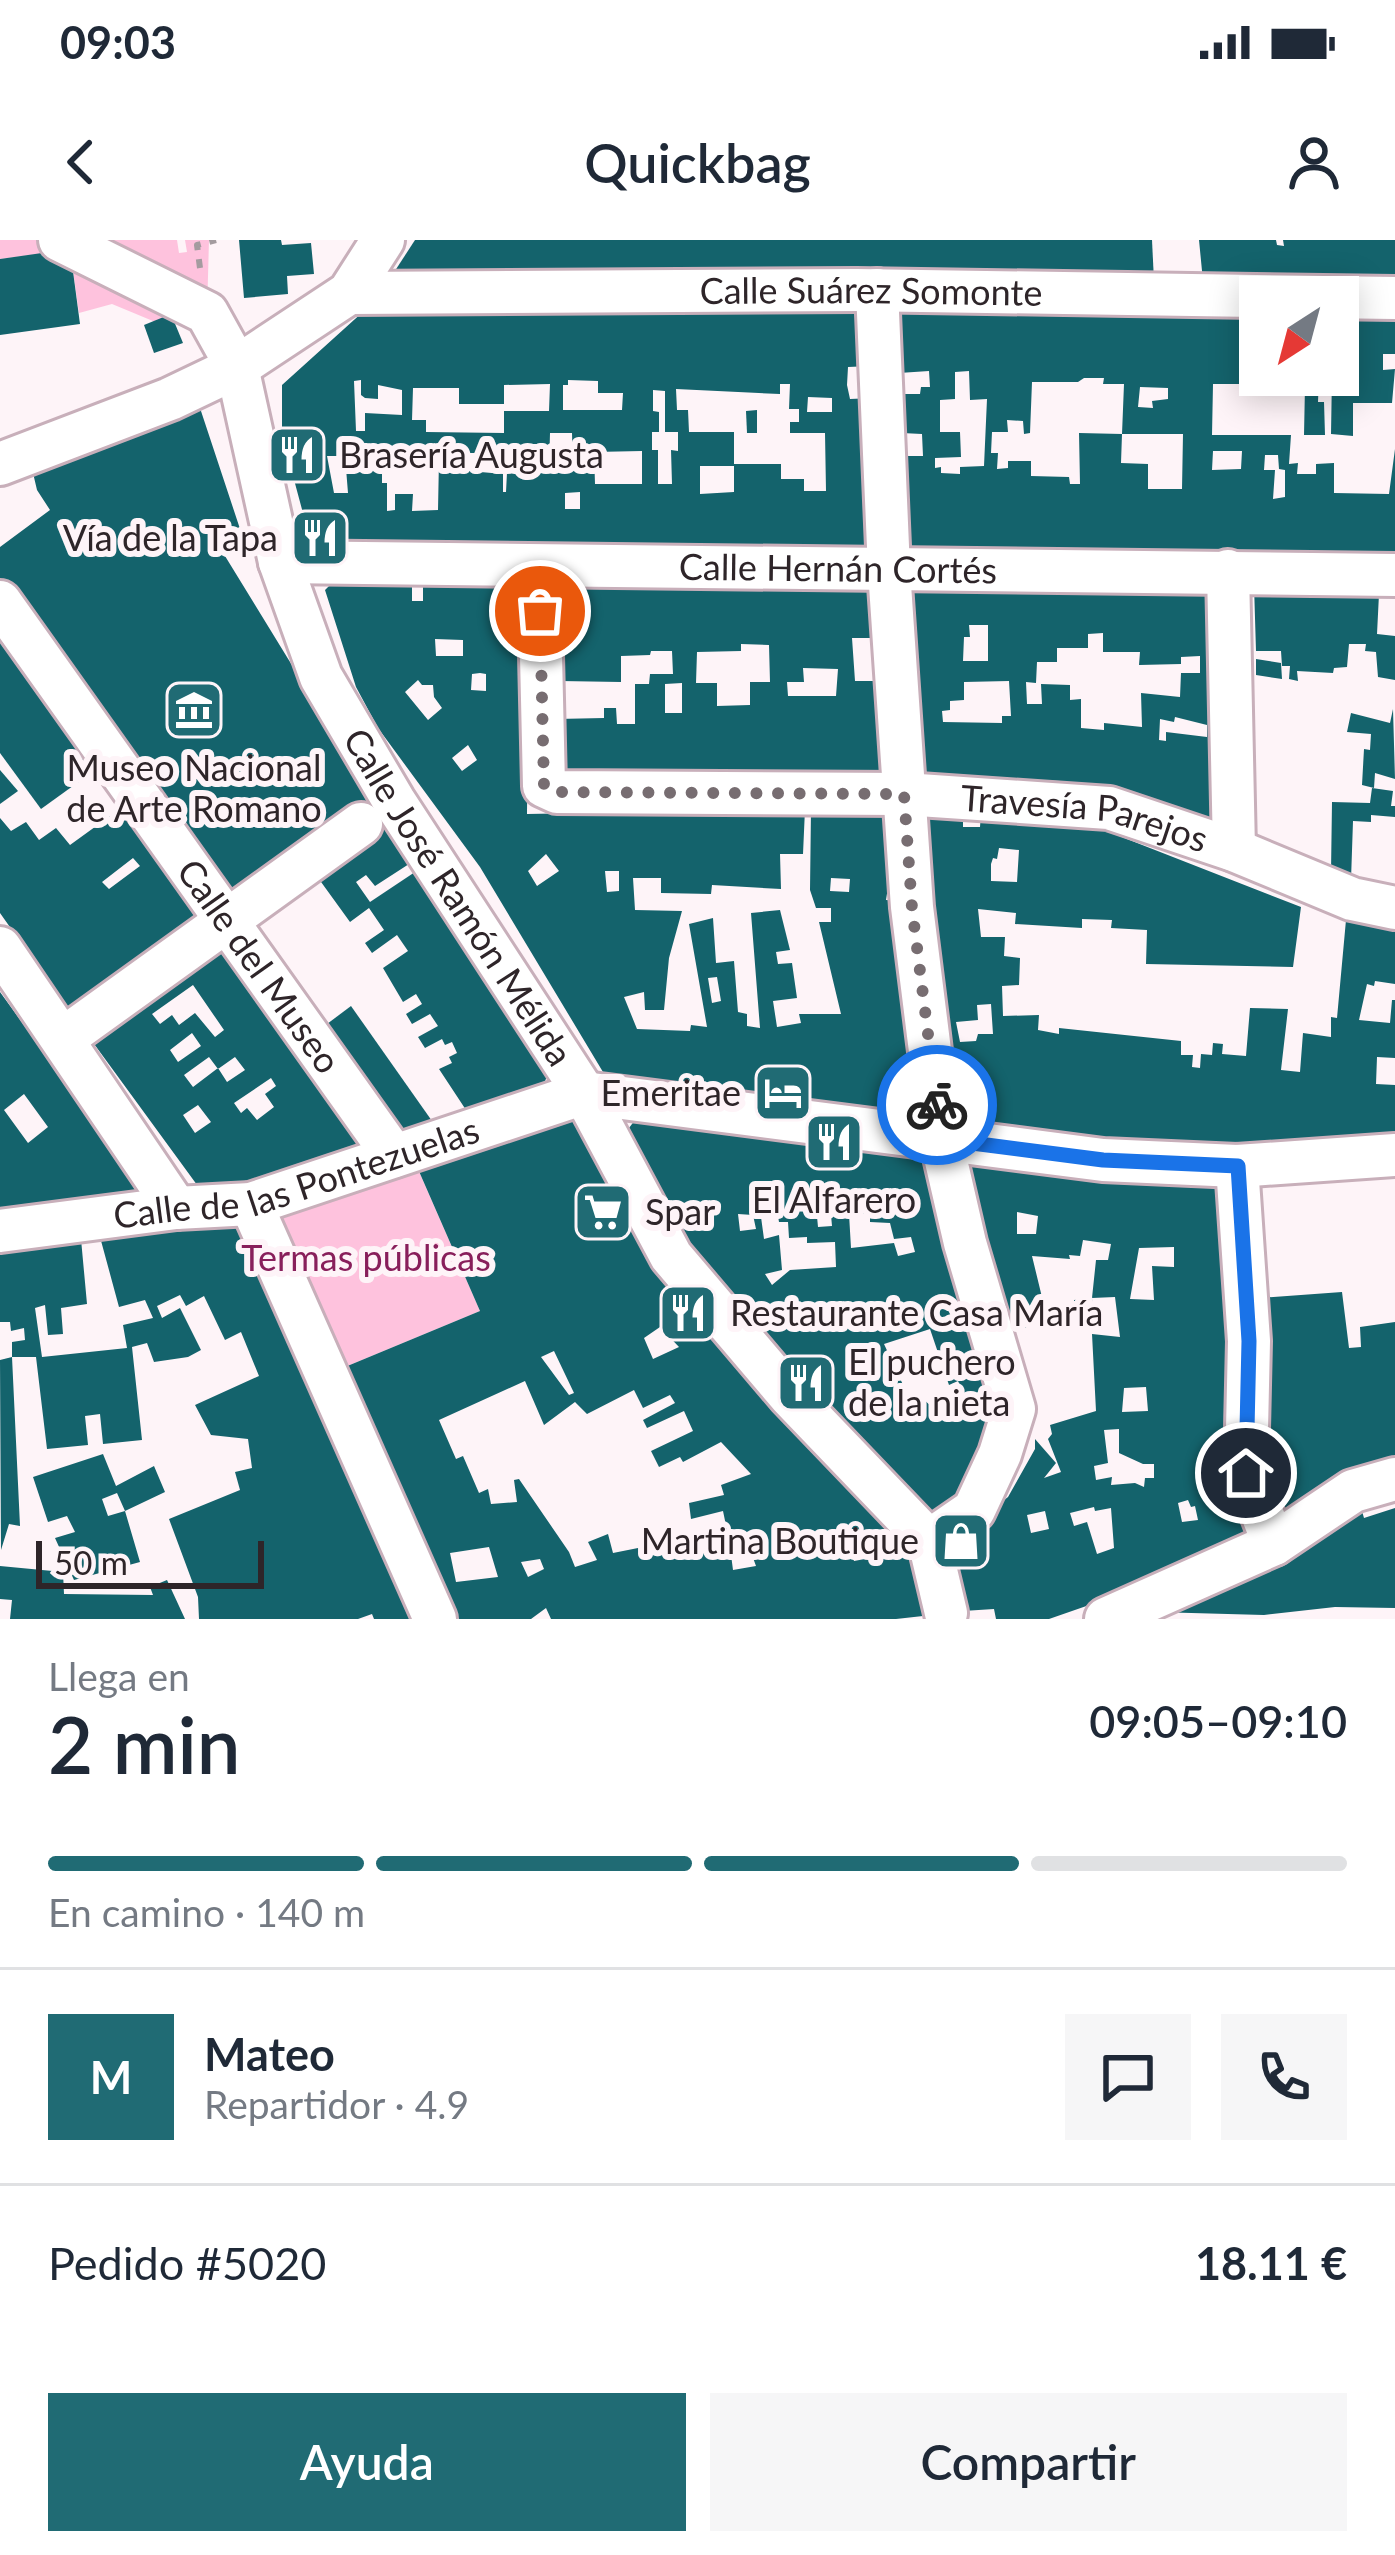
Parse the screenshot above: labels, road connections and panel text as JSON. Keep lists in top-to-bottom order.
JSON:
{
  "streets": {
    "street": [
      "Calle Suárez Somonte",
      "Calle Hernán Cortés",
      "Travesía Parejos",
      "Calle José Ramón Mélida",
      "Calle del Museo",
      "Calle de las Pontezuelas"
    ]
  },
  "crossings": [
    ["Calle Hernán Cortés", "Travesía Parejos"],
    ["Calle Hernán Cortés", "Calle José Ramón Mélida"],
    ["Calle José Ramón Mélida", "Calle de las Pontezuelas"],
    ["Calle del Museo", "Calle de las Pontezuelas"]
  ],
  "parks": ["Termas públicas"],
  "places": {
    "restaurant": [
      "Brasería Augusta",
      "Vía de la Tapa",
      "El Alfarero",
      "Restaurante Casa María",
      "El puchero de la nieta"
    ],
    "museum": ["Museo Nacional de Arte Romano"],
    "hotel": ["Emeritae"],
    "supermarket": ["Spar"],
    "shop": ["Martina Boutique"]
  },
  "scale_bar": "50 m",
  "north": "bottom left",
  "page": {
    "status": "09:03",
    "header": "Quickbag",
    "scale": "50 m",
    "heading": ["2 min", "Llega en", "09:05–09:10"],
    "panel": [
      "Mateo",
      "Repartidor · 4.9",
      "Pedido #5020",
      "18.11 €"
    ],
    "bar": "En camino · 140 m",
    "round": "M",
    "buttons": ["Ayuda", "Compartir"]
  }
}
